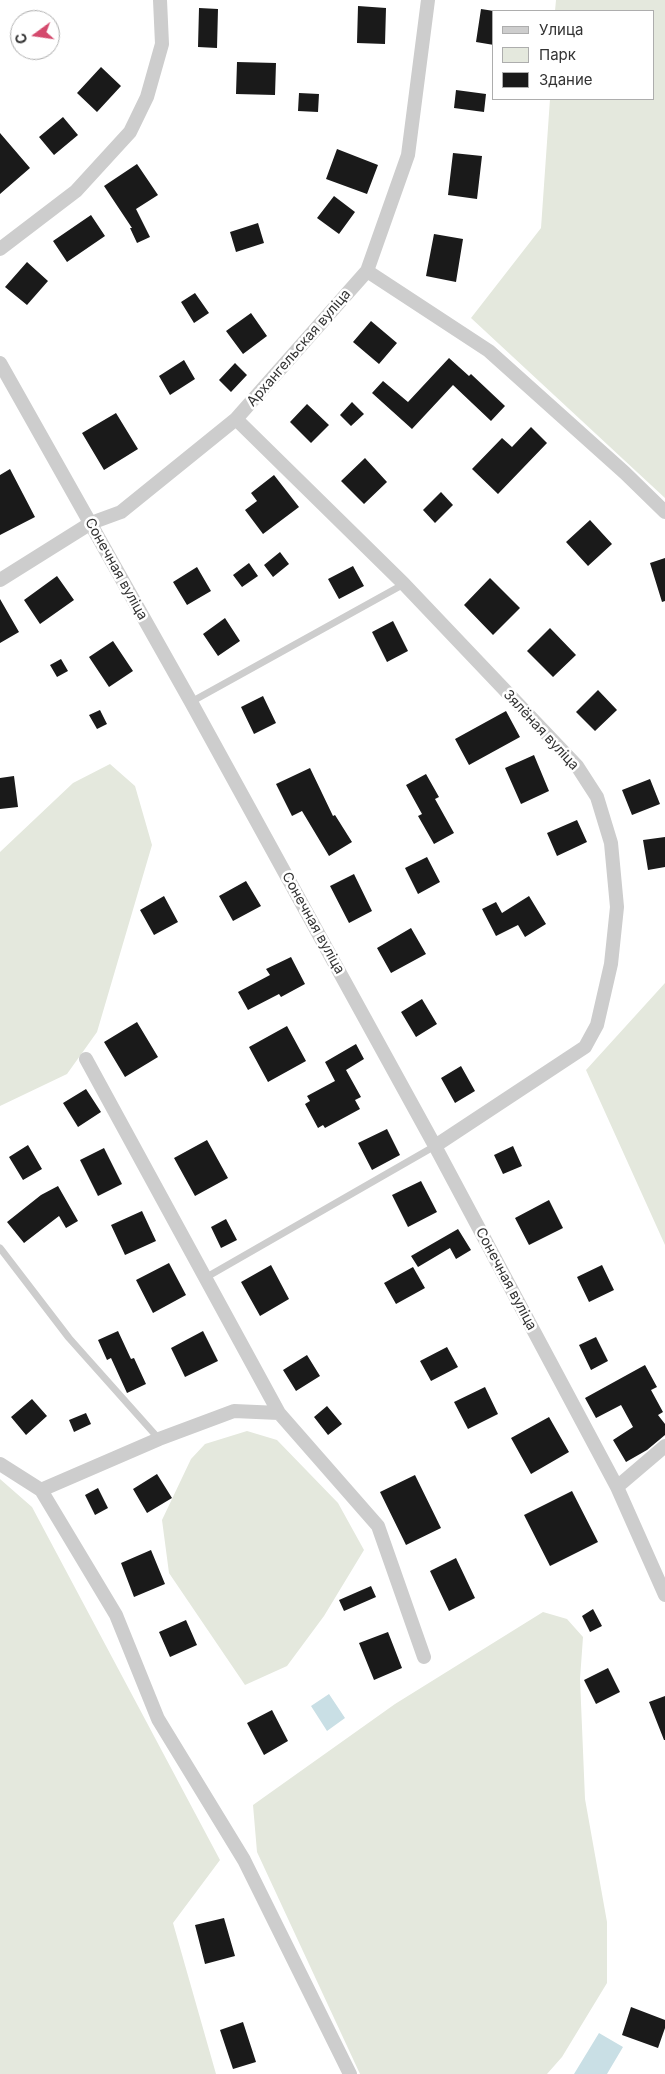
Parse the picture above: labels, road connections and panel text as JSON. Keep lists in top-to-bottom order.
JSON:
{
  "streets": {
    "street": ["Архангельская вуліца", "Сонечная вуліца", "Зялёная вуліца"]
  },
  "crossings": [
    ["Архангельская вуліца", "Сонечная вуліца"],
    ["Архангельская вуліца", "Зялёная вуліца"],
    ["Сонечная вуліца", "Зялёная вуліца"]
  ],
  "legend": ["Улица", "Парк", "Здание"],
  "north": "left"
}
